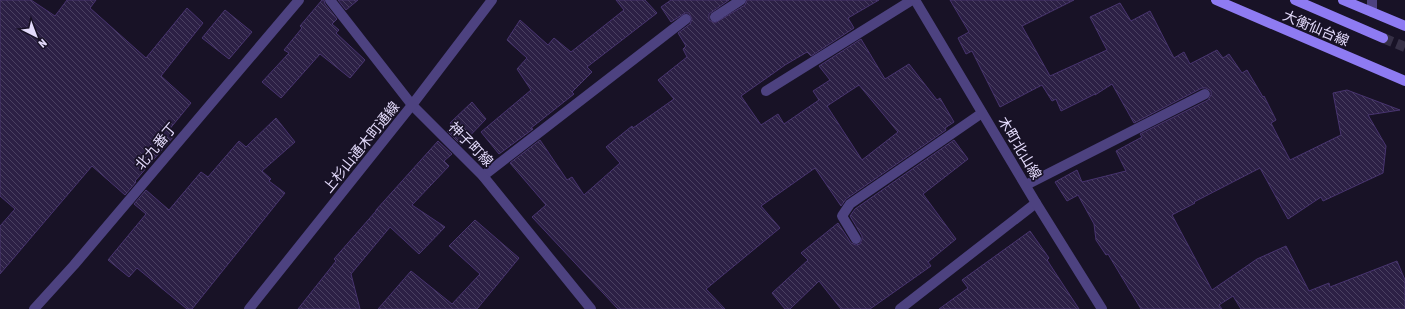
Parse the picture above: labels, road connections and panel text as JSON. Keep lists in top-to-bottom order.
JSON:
{
  "streets": {
    "main road": ["大衡仙台線"],
    "street": [
      "神子町線",
      "北九番丁",
      "上杉山通木町通線",
      "木町北山線"
    ]
  },
  "crossings": [
    ["神子町線", "上杉山通木町通線"]
  ],
  "north": "bottom right"
}
